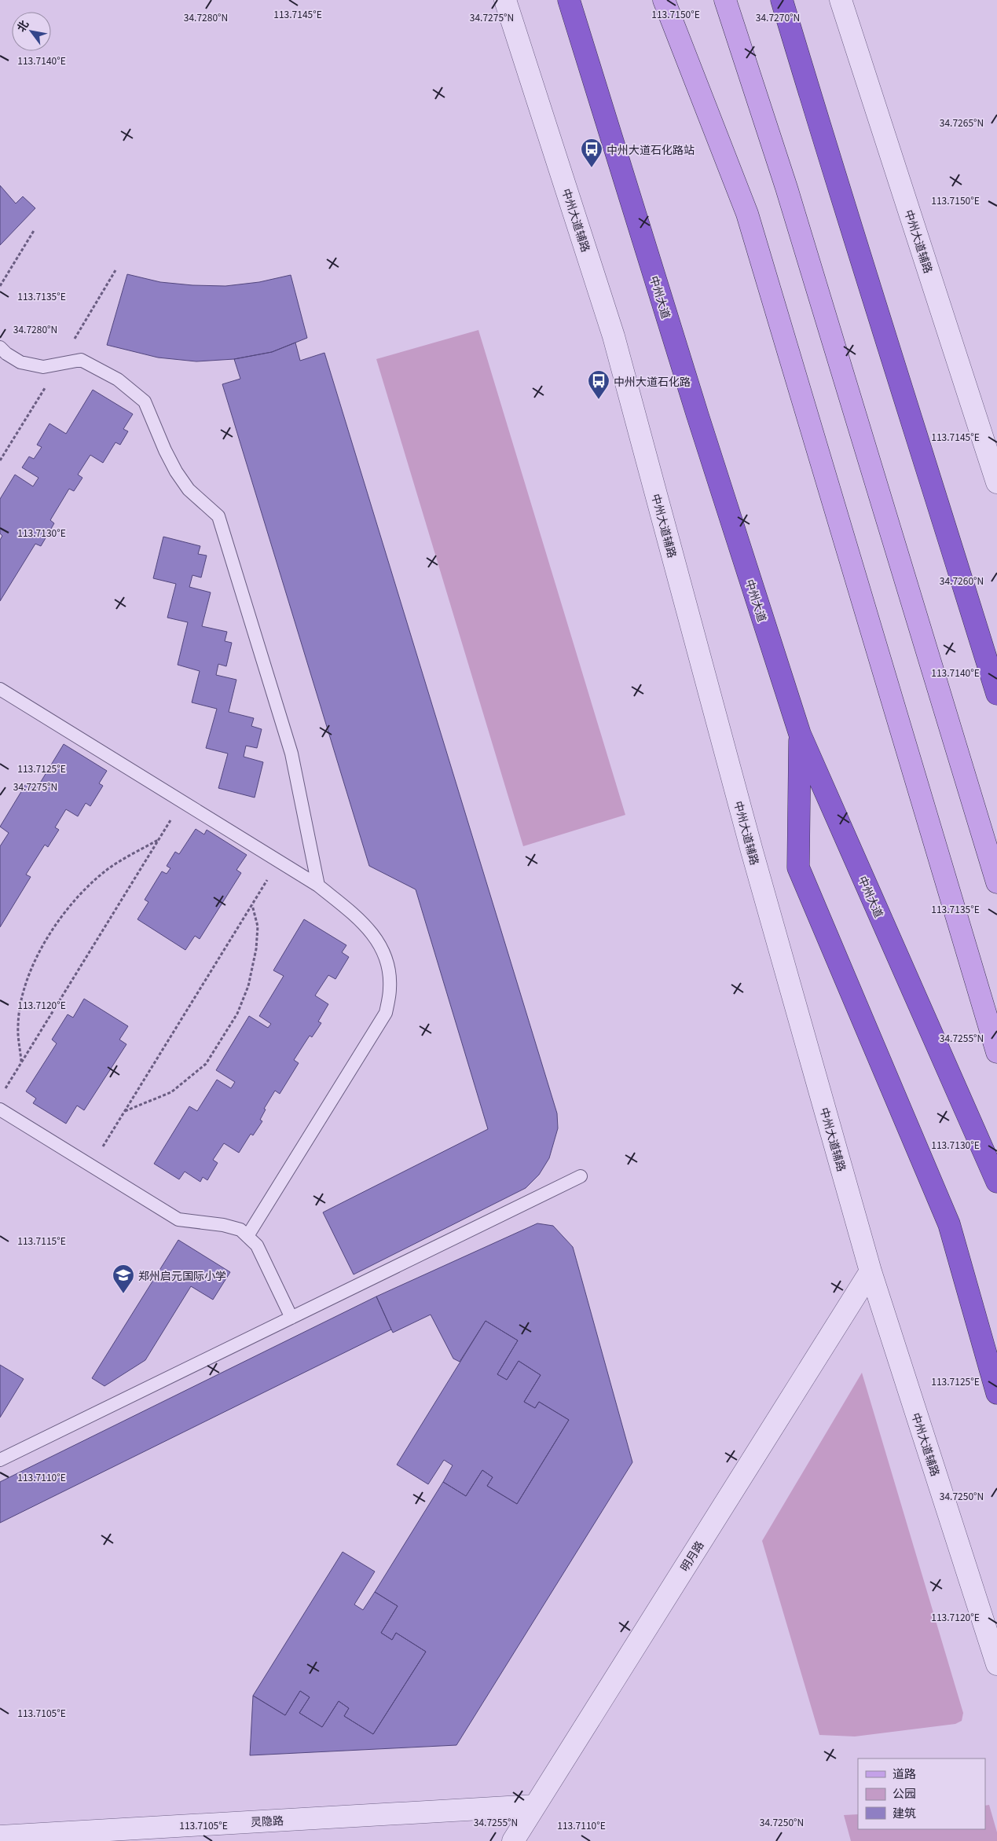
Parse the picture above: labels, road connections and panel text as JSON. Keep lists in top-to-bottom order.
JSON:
{
  "streets": {
    "highway": ["中州大道"],
    "street": ["中州大道辅路", "明月路", "灵隐路"]
  },
  "crossings": [
    ["中州大道辅路", "明月路"],
    ["明月路", "灵隐路"]
  ],
  "places": {
    "bus stop": ["中州大道石化路站", "中州大道石化路"],
    "school or university": ["郑州启元国际小学"]
  },
  "legend": ["道路", "公园", "建筑"],
  "north": "top left",
  "coordinates": [
    "113.7145°E",
    "113.7150°E",
    "34.7280°N",
    "34.7275°N",
    "34.7270°N",
    "113.7140°E",
    "34.7265°N",
    "113.7135°E",
    "113.7130°E",
    "34.7260°N",
    "113.7125°E",
    "113.7120°E",
    "34.7255°N",
    "113.7115°E",
    "113.7110°E",
    "34.7250°N",
    "113.7105°E"
  ]
}
